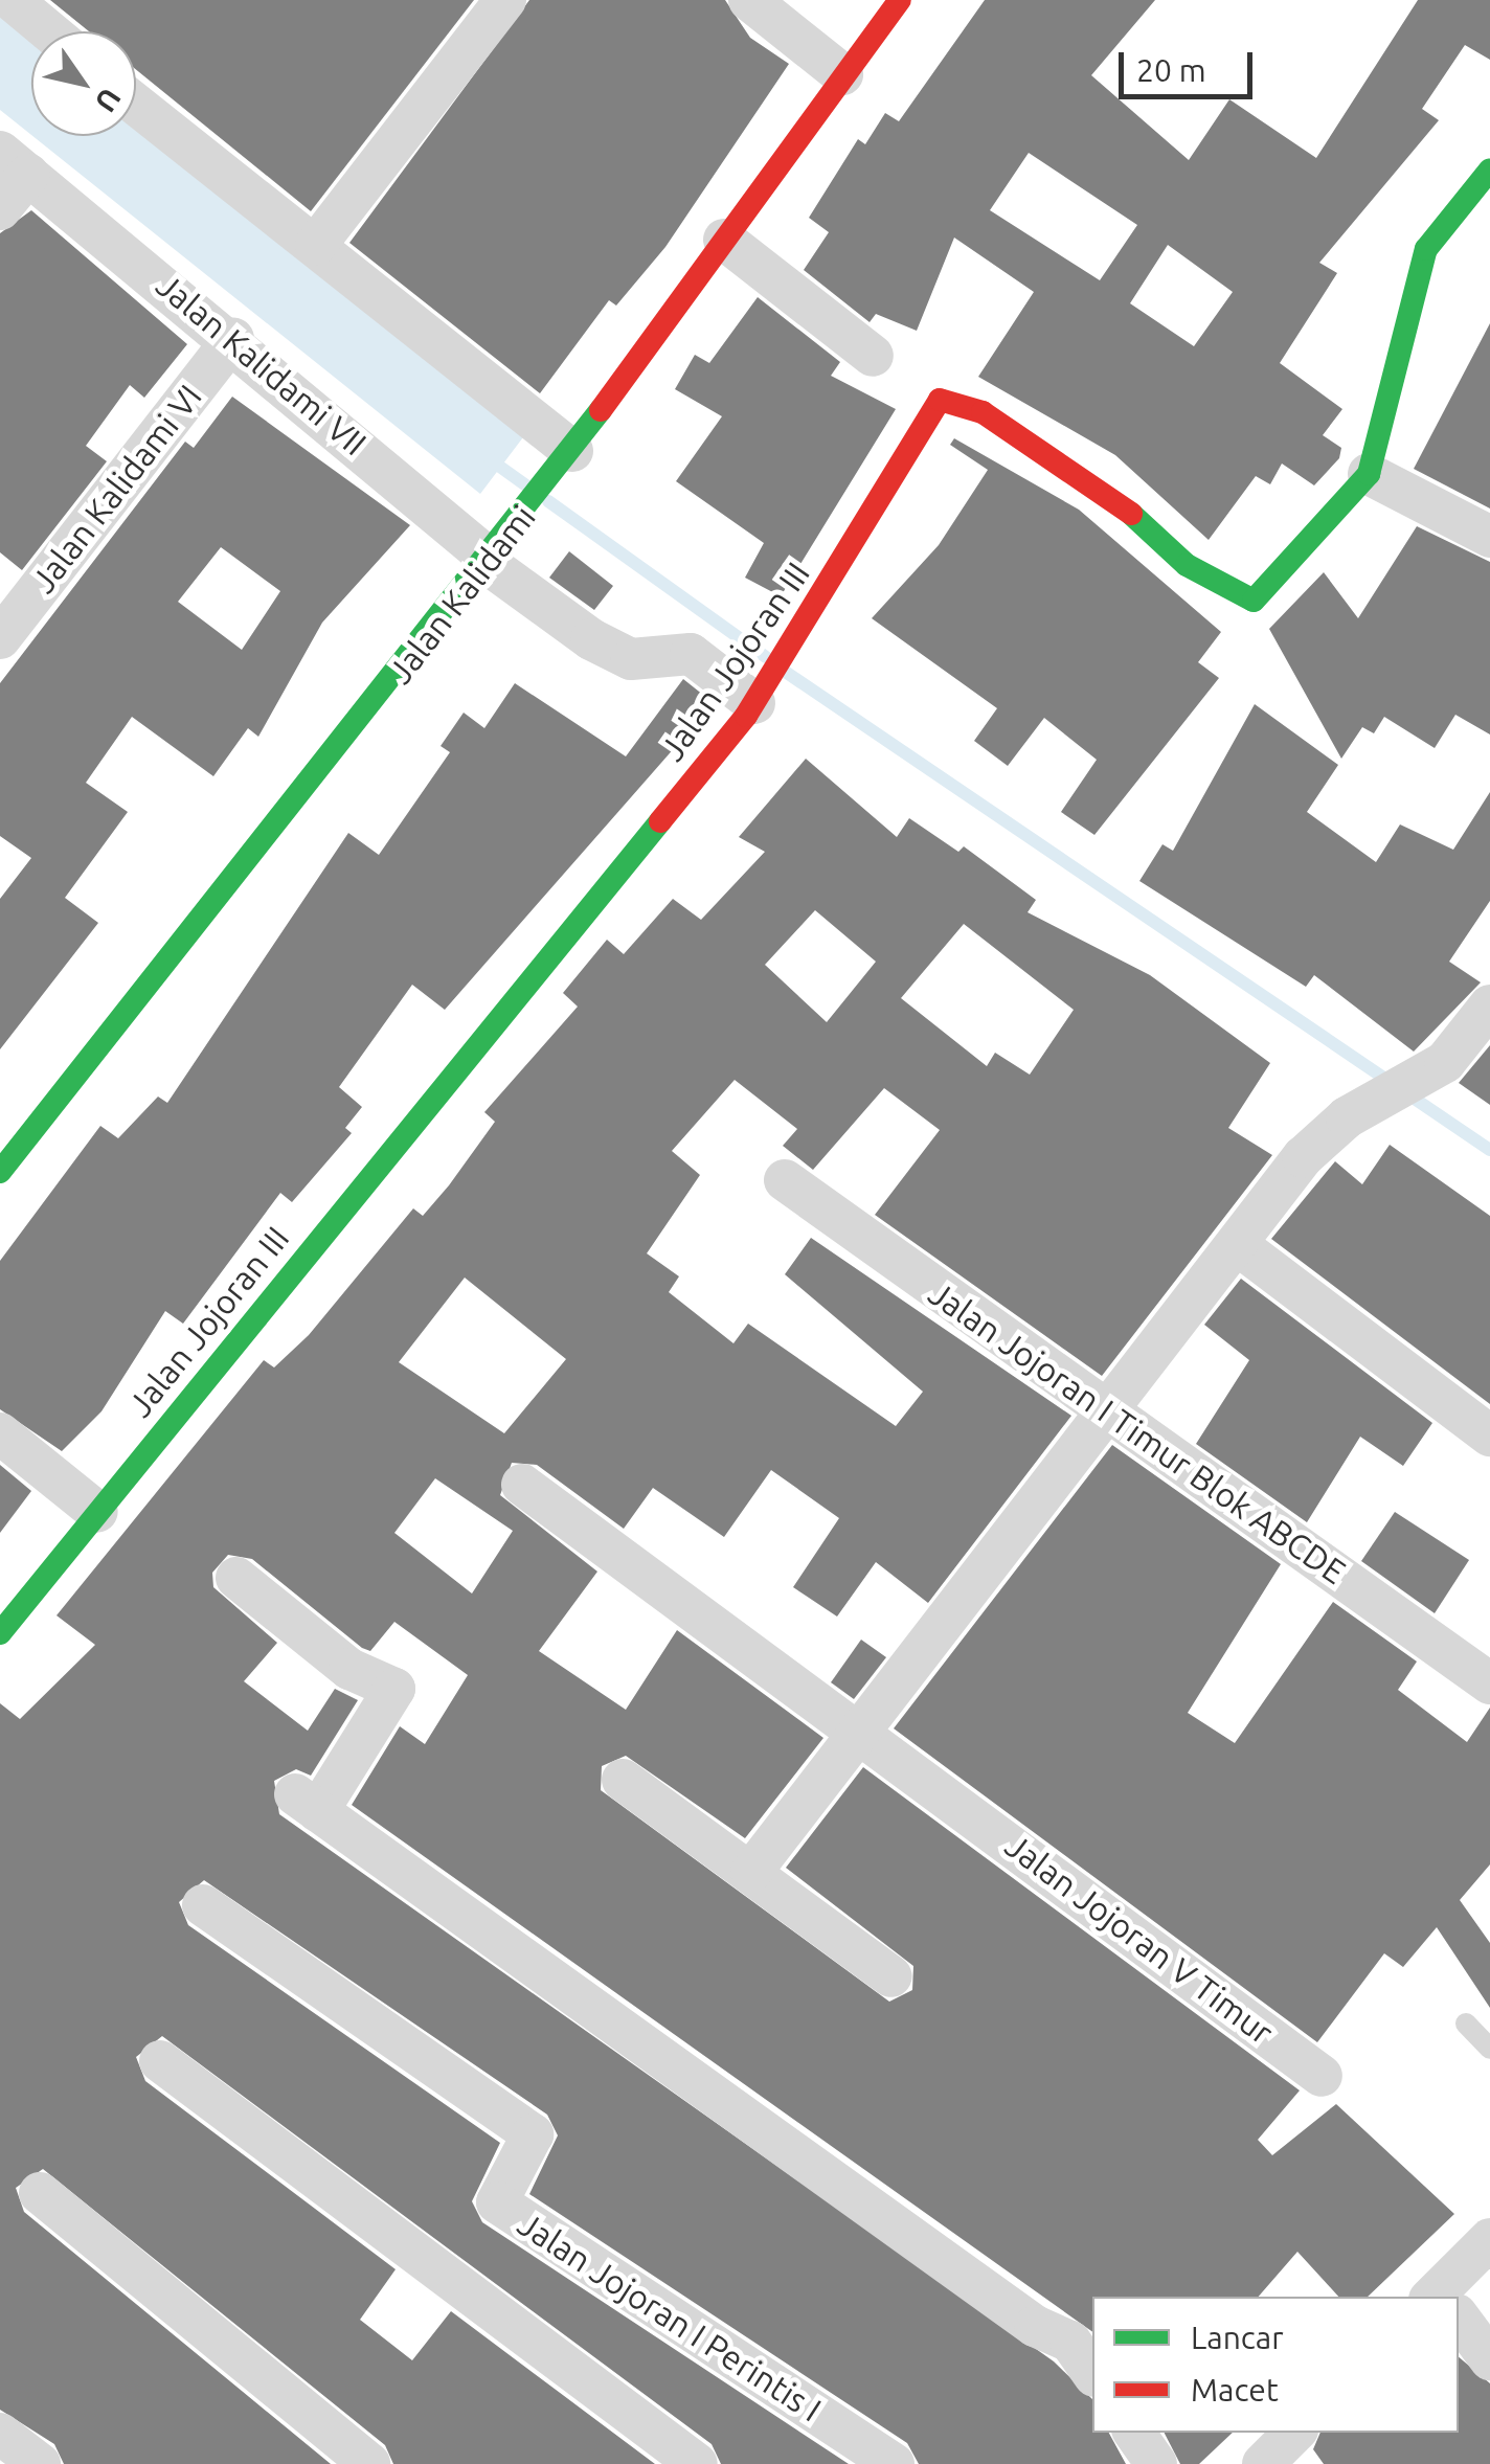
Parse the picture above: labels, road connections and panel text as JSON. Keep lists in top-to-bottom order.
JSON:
{
  "streets": {
    "street": [
      "Jalan Kalidami VII",
      "Jalan Kalidami VI",
      "Jalan Kalidami",
      "Jalan Jojoran III",
      "Jalan Jojoran I Timur Blok ABCDE",
      "Jalan Jojoran V Timur",
      "Jalan Jojoran I Perintis I"
    ]
  },
  "crossings": [
    ["Jalan Kalidami VII", "Jalan Kalidami VI"],
    ["Jalan Kalidami VII", "Jalan Kalidami"],
    ["Jalan Kalidami VII", "Jalan Jojoran III"]
  ],
  "legend": ["Lancar", "Macet"],
  "scale_bar": "20 m",
  "north": "bottom right"
}
